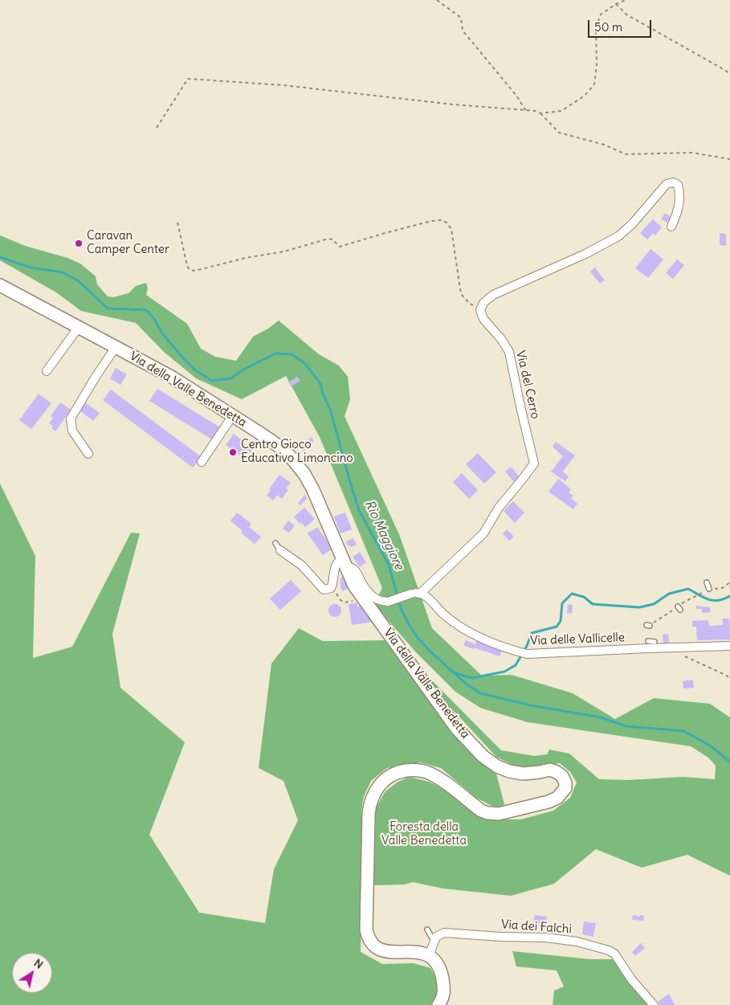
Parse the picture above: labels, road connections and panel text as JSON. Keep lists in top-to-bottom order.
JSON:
{
  "streets": {
    "main road": ["Via della Valle Benedetta"],
    "street": ["Via del Cerro", "Via delle Vallicelle", "Via dei Falchi"]
  },
  "crossings": [
    ["Via del Cerro", "Via delle Vallicelle"]
  ],
  "water": ["Rio Maggiore"],
  "parks": ["Foresta della Valle Benedetta"],
  "places": ["Caravan Camper Center", "Centro Gioco Educativo Limoncino"],
  "scale_bar": "50 m",
  "north": "top right"
}
